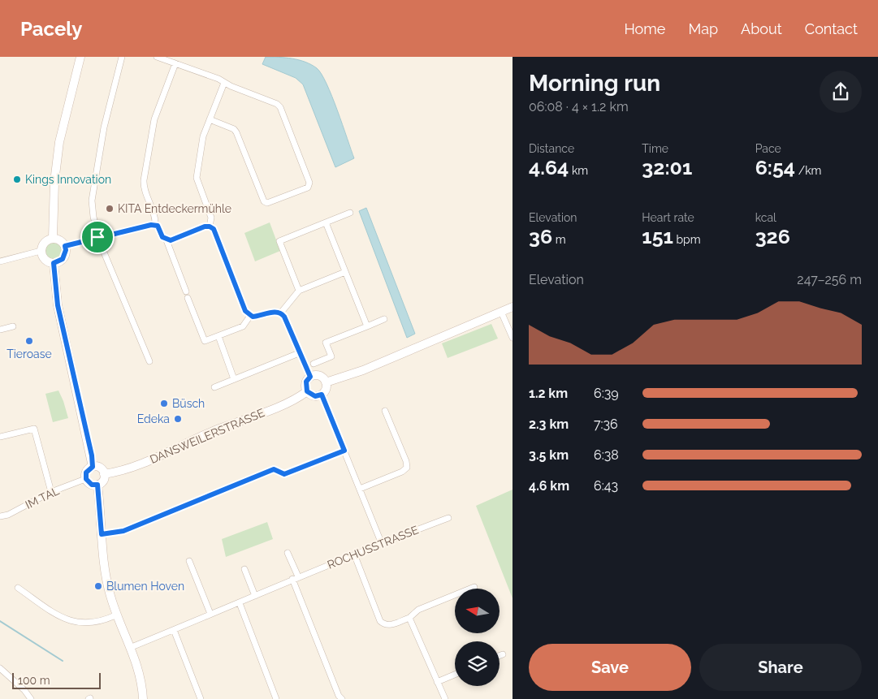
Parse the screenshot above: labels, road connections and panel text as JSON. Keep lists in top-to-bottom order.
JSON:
{
  "streets": {
    "main road": ["DANSWEILERSTRASSE"],
    "street": ["IM TAL", "ROCHUSSTRASSE"]
  },
  "crossings": [
    ["DANSWEILERSTRASSE", "IM TAL"]
  ],
  "places": [
    "Kings Innovation",
    "KITA Entdeckermühle",
    "Tieroase",
    "Büsch",
    "Edeka",
    "Blumen Hoven"
  ],
  "scale_bar": "100 m",
  "north": "left",
  "page": {
    "header": "Pacely",
    "nav": [
      "Home",
      "Map",
      "About",
      "Contact"
    ],
    "heading": ["Morning run", "06:08 · 4 × 1.2 km"],
    "stats": [
      ["Distance", "4.64 km"],
      ["Time", "32:01"],
      ["Pace", "6:54 /km"],
      ["Elevation", "36 m"],
      ["Heart rate", "151 bpm"],
      ["kcal", "326"]
    ],
    "chart": ["Elevation", "247–256 m"],
    "list": [
      {
        "name": "1.2 km",
        "note": "6:39"
      },
      {
        "name": "2.3 km",
        "note": "7:36"
      },
      {
        "name": "3.5 km",
        "note": "6:38"
      },
      {
        "name": "4.6 km",
        "note": "6:43"
      }
    ],
    "buttons": ["Save", "Share"],
    "scale": "100 m"
  }
}
